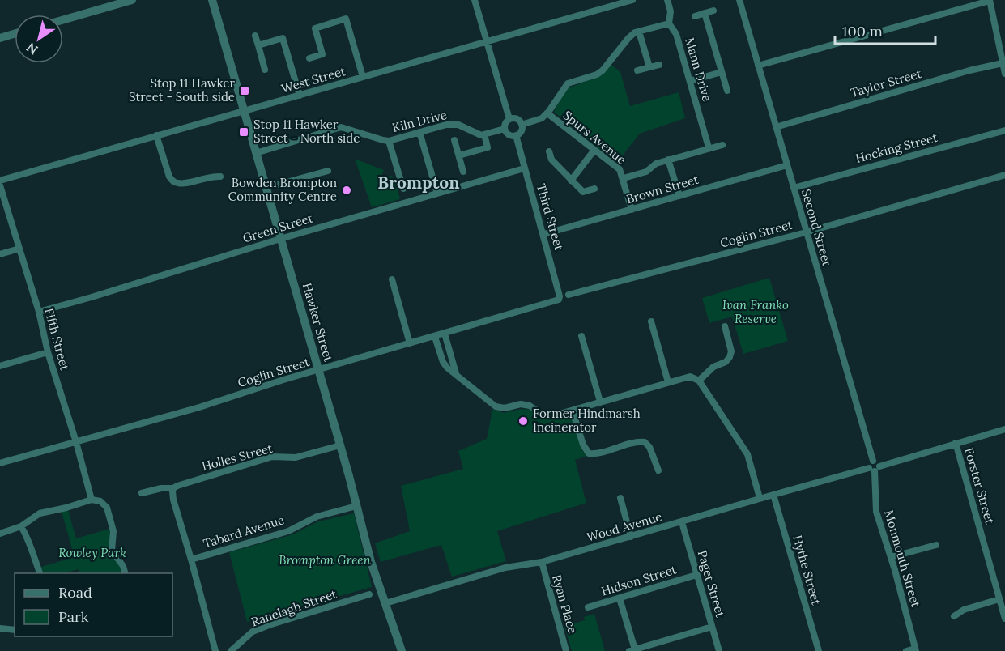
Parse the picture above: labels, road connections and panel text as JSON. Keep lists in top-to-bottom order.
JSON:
{
  "streets": {
    "street": [
      "Mann Drive",
      "West Street",
      "Taylor Street",
      "Kiln Drive",
      "Spurs Avenue",
      "Hocking Street",
      "Brown Street",
      "Third Street",
      "Second Street",
      "Green Street",
      "Coglin Street",
      "Hawker Street",
      "Fifth Street",
      "Holles Street",
      "Forster Street",
      "Wood Avenue",
      "Tabard Avenue",
      "Monmouth Street",
      "Hythe Street",
      "Hidson Street",
      "Paget Street",
      "Ryan Place",
      "Ranelagh Street"
    ]
  },
  "crossings": [
    ["West Street", "Hawker Street"],
    ["Taylor Street", "Second Street"],
    ["Kiln Drive", "Hawker Street"],
    ["Spurs Avenue", "Brown Street"],
    ["Hocking Street", "Second Street"],
    ["Brown Street", "Third Street"],
    ["Brown Street", "Second Street"],
    ["Third Street", "Green Street"],
    ["Third Street", "Coglin Street"],
    ["Second Street", "Coglin Street"],
    ["Second Street", "Wood Avenue"],
    ["Second Street", "Monmouth Street"],
    ["Green Street", "Hawker Street"],
    ["Green Street", "Fifth Street"],
    ["Coglin Street", "Hawker Street"],
    ["Coglin Street", "Fifth Street"],
    ["Hawker Street", "Holles Street"],
    ["Hawker Street", "Wood Avenue"],
    ["Hawker Street", "Tabard Avenue"],
    ["Forster Street", "Wood Avenue"],
    ["Wood Avenue", "Monmouth Street"],
    ["Wood Avenue", "Hythe Street"],
    ["Wood Avenue", "Paget Street"],
    ["Wood Avenue", "Ryan Place"],
    ["Hidson Street", "Paget Street"]
  ],
  "districts": ["Brompton"],
  "parks": ["Ivan Franko Reserve", "Rowley Park", "Brompton Green"],
  "places": {
    "transit": ["Stop 11 Hawker Street - South side", "Stop 11 Hawker Street - North side"],
    "other": ["Bowden Brompton Community Centre", "Former Hindmarsh Incinerator"]
  },
  "legend": ["Road", "Park"],
  "scale_bar": "100 m",
  "north": "bottom left"
}
